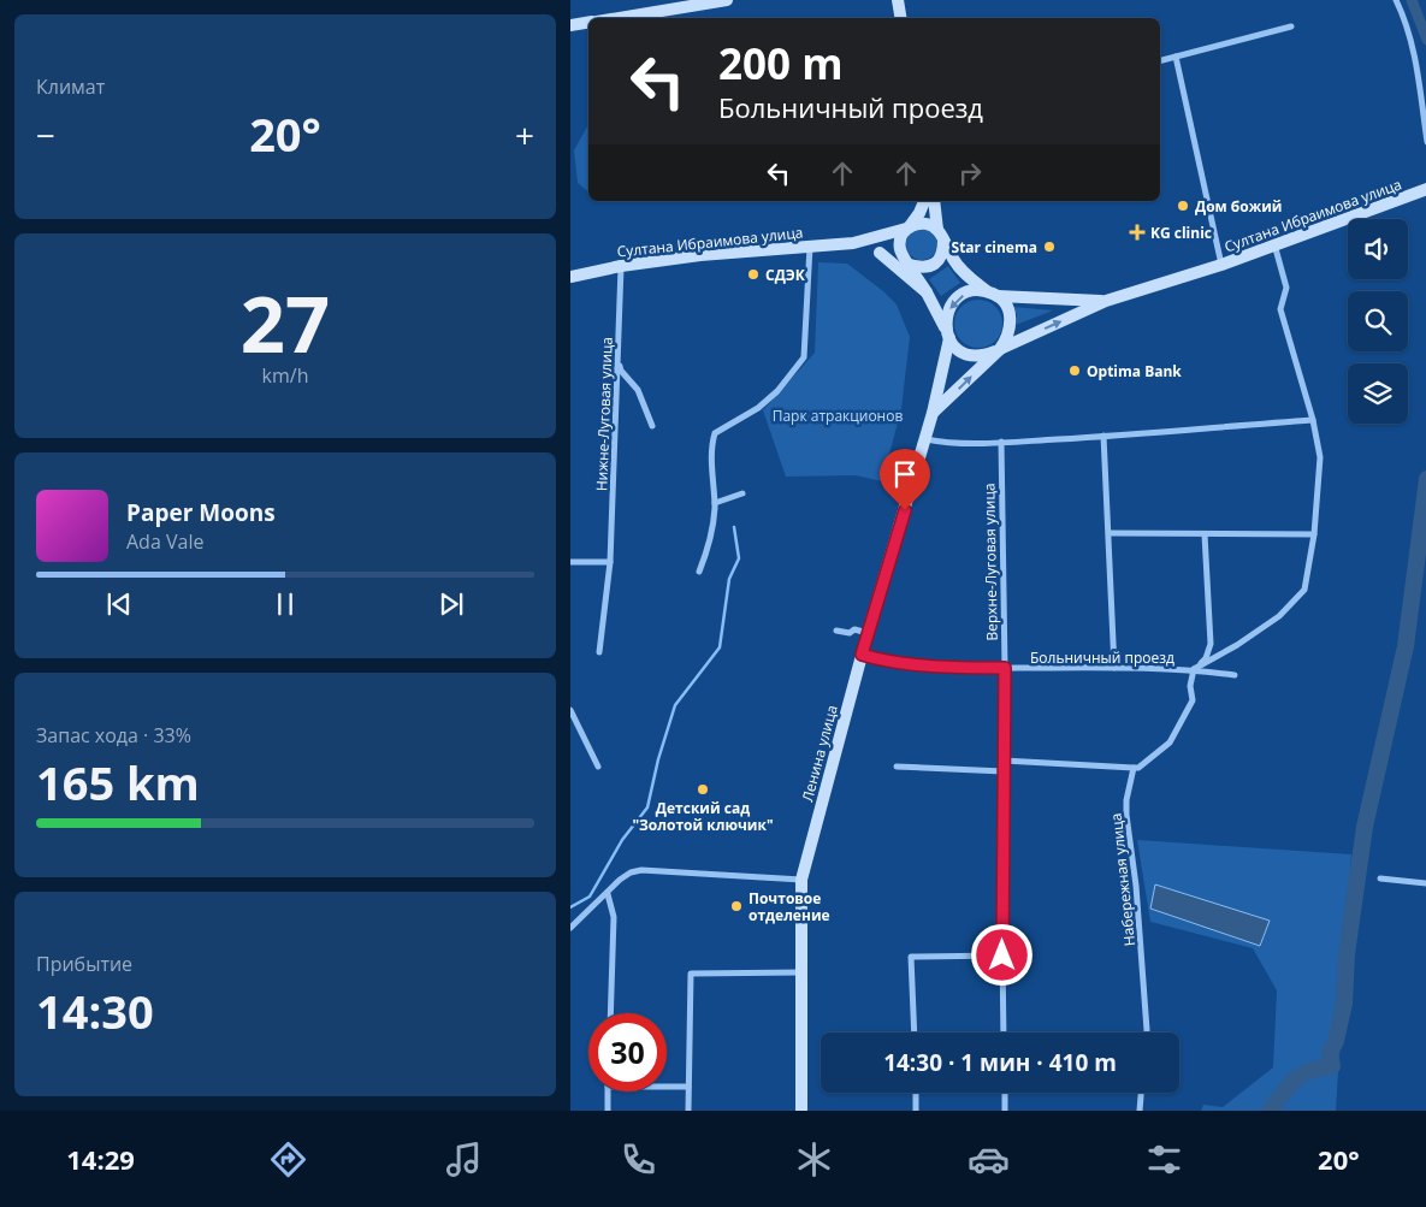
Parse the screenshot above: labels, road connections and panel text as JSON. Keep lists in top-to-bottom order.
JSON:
{
  "streets": {
    "main road": ["Султана Ибраимова улица", "Ленина улица"],
    "street": [
      "Нижне-Луговая улица",
      "Верхне-Луговая улица",
      "Больничный проезд",
      "Набережная улица"
    ]
  },
  "crossings": [
    ["Султана Ибраимова улица", "Нижне-Луговая улица"],
    ["Верхне-Луговая улица", "Больничный проезд"],
    ["Больничный проезд", "Ленина улица"]
  ],
  "parks": ["Парк атракционов"],
  "places": {
    "other": [
      "Дом божий",
      "Star cinema",
      "СДЭК",
      "Optima Bank",
      "Детский сад \"Золотой ключик\"",
      "Почтовое отделение"
    ],
    "health": ["KG clinic"]
  },
  "page": {
    "tile": [
      "Климат",
      ["27", "km/h"],
      ["Запас хода · 33%", "165 km"],
      ["Прибытие", "14:30"]
    ],
    "turn": ["200 m", "Больничный проезд"],
    "heat": ["−", "20°", "+"],
    "song": ["Paper Moons", "Ada Vale"],
    "limit": "30",
    "trip": "14:30 · 1 мин · 410 m",
    "tabs": ["14:29", "20°"]
  }
}
